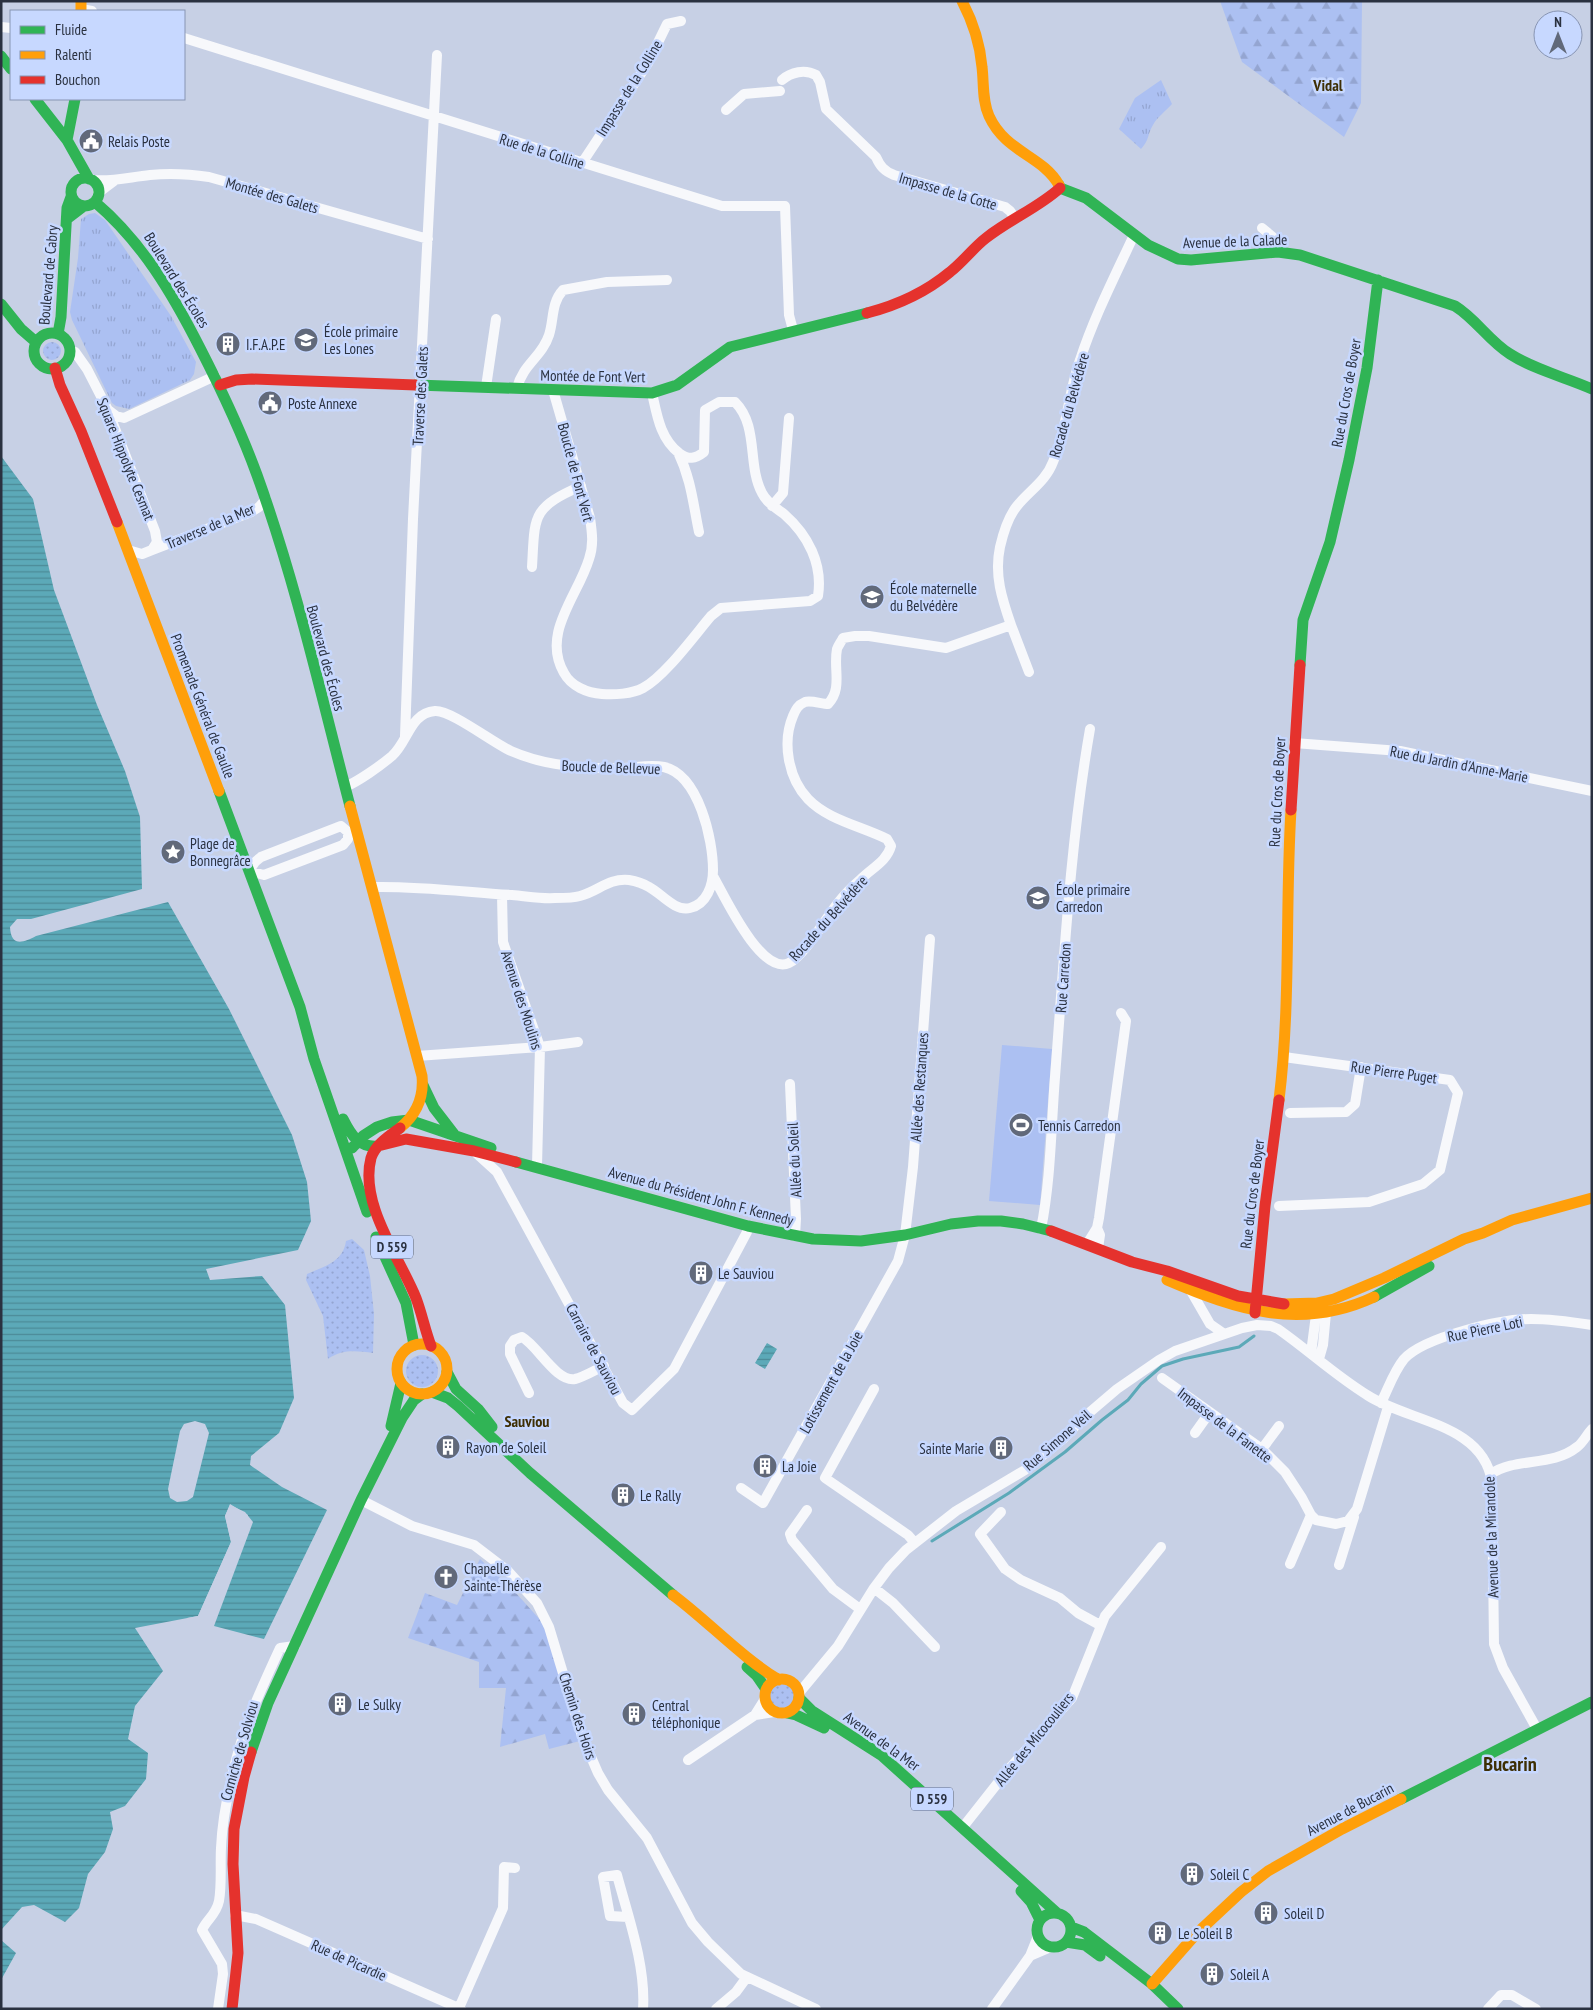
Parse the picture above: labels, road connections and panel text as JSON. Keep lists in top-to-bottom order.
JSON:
{
  "streets": {
    "main road": [
      "Avenue de la Calade",
      "Boulevard de Cabry",
      "Boulevard des Écoles",
      "Montée de Font Vert",
      "Rue du Cros de Boyer",
      "Promenade Général de Gaulle",
      "Avenue du Président John F. Kennedy",
      "D 559",
      "Avenue de la Mer",
      "Corniche de Solviou",
      "Avenue de Bucarin"
    ],
    "street": [
      "Impasse de la Colline",
      "Rue de la Colline",
      "Impasse de la Cotte",
      "Montée des Galets",
      "Traverse des Galets",
      "Rocade du Belvédère",
      "Square Hippolyte Cesmat",
      "Boucle de Font Vert",
      "Traverse de la Mer",
      "Rue du Jardin d'Anne-Marie",
      "Boucle de Bellevue",
      "Rue Carredon",
      "Avenue des Moulins",
      "Rue Pierre Puget",
      "Allée des Restanques",
      "Allée du Soleil",
      "Rue Pierre Loti",
      "Carraire de Sauviou",
      "Lotissement de la Joie",
      "Impasse de la Fanette",
      "Rue Simone Veil",
      "Avenue de la Mirandole",
      "Chemin des Hoirs",
      "Allée des Micocouliers",
      "Rue de Picardie"
    ]
  },
  "crossings": [
    ["Impasse de la Colline", "Rue de la Colline"],
    ["Rue de la Colline", "Montée de Font Vert"],
    ["Rue de la Colline", "Traverse des Galets"],
    ["Impasse de la Cotte", "Montée de Font Vert"],
    ["Montée des Galets", "Boulevard de Cabry"],
    ["Montée des Galets", "Boulevard des Écoles"],
    ["Montée des Galets", "Traverse des Galets"],
    ["Avenue de la Calade", "Montée de Font Vert"],
    ["Avenue de la Calade", "Rue du Cros de Boyer"],
    ["Avenue de la Calade", "Rocade du Belvédère"],
    ["Boulevard de Cabry", "Boulevard des Écoles"],
    ["Boulevard de Cabry", "Square Hippolyte Cesmat"],
    ["Boulevard de Cabry", "Promenade Général de Gaulle"],
    ["Boulevard des Écoles", "Montée de Font Vert"],
    ["Boulevard des Écoles", "Traverse de la Mer"],
    ["Boulevard des Écoles", "Boucle de Bellevue"],
    ["Boulevard des Écoles", "Avenue du Président John F. Kennedy"],
    ["Boulevard des Écoles", "D 559"],
    ["Montée de Font Vert", "Traverse des Galets"],
    ["Montée de Font Vert", "Square Hippolyte Cesmat"],
    ["Montée de Font Vert", "Boucle de Font Vert"],
    ["Rue du Cros de Boyer", "Rue du Jardin d'Anne-Marie"],
    ["Rue du Cros de Boyer", "Rue Pierre Puget"],
    ["Rue du Cros de Boyer", "Avenue du Président John F. Kennedy"],
    ["Traverse des Galets", "Boucle de Bellevue"],
    ["Rocade du Belvédère", "Boucle de Bellevue"],
    ["Square Hippolyte Cesmat", "Traverse de la Mer"],
    ["Square Hippolyte Cesmat", "Promenade Général de Gaulle"],
    ["Promenade Général de Gaulle", "Avenue du Président John F. Kennedy"],
    ["Promenade Général de Gaulle", "D 559"],
    ["Boucle de Bellevue", "Avenue des Moulins"],
    ["Rue Carredon", "Avenue du Président John F. Kennedy"],
    ["Avenue des Moulins", "Avenue du Président John F. Kennedy"],
    ["Allée des Restanques", "Avenue du Président John F. Kennedy"],
    ["Allée des Restanques", "Lotissement de la Joie"],
    ["Allée du Soleil", "Avenue du Président John F. Kennedy"],
    ["Avenue du Président John F. Kennedy", "D 559"],
    ["Avenue du Président John F. Kennedy", "Carraire de Sauviou"],
    ["Avenue du Président John F. Kennedy", "Lotissement de la Joie"],
    ["D 559", "Corniche de Solviou"],
    ["Rue Pierre Loti", "Avenue de la Mirandole"],
    ["Rue Simone Veil", "Avenue de la Mirandole"],
    ["Rue Simone Veil", "Avenue de la Mer"],
    ["Avenue de la Mirandole", "Avenue de Bucarin"],
    ["Chemin des Hoirs", "Corniche de Solviou"],
    ["Allée des Micocouliers", "Avenue de la Mer"],
    ["Corniche de Solviou", "Rue de Picardie"]
  ],
  "districts": ["Vidal", "Sauviou", "Bucarin"],
  "places": {
    "public building": ["Relais Poste", "Poste Annexe"],
    "school or university": ["École primaire Les Lones", "École maternelle du Belvédère", "École primaire Carredon"],
    "building": [
      "I.F.A.P.E",
      "Le Sauviou",
      "Rayon de Soleil",
      "Sainte Marie",
      "La Joie",
      "Le Rally",
      "Le Sulky",
      "Central téléphonique",
      "Soleil C",
      "Soleil D",
      "Le Soleil B",
      "Soleil A"
    ],
    "place": ["Plage de Bonnegrâce"],
    "sports": ["Tennis Carredon"],
    "church": ["Chapelle Sainte-Thérèse"]
  },
  "legend": ["Fluide", "Ralenti", "Bouchon"],
  "north": "top"
}
